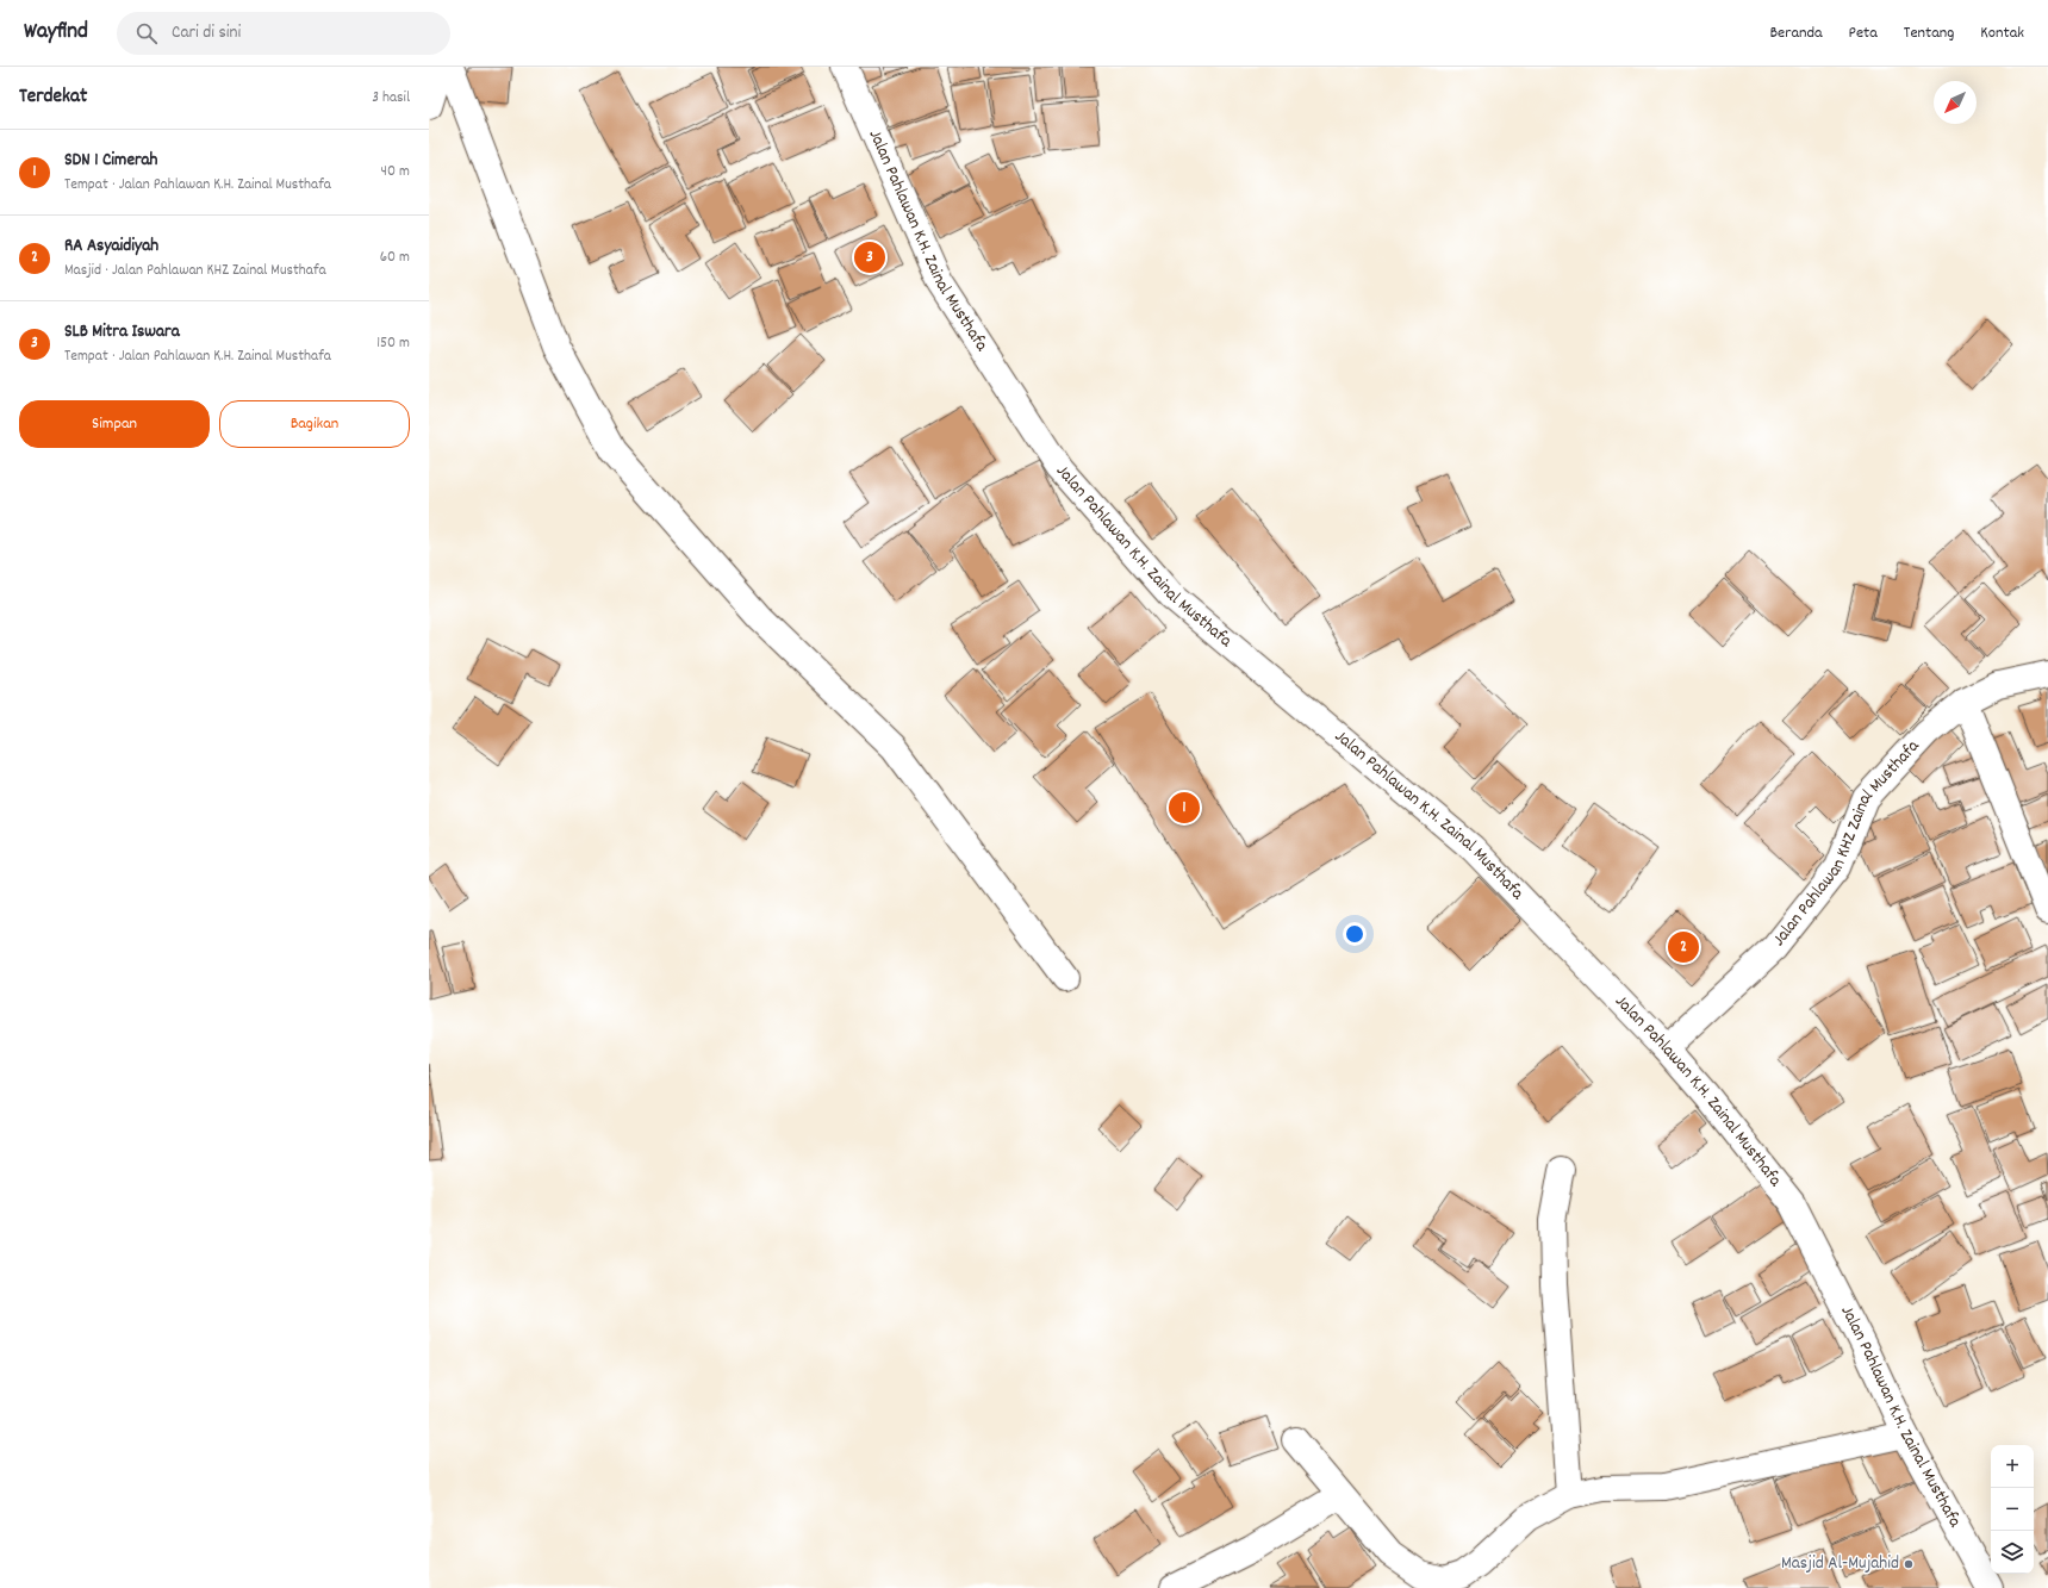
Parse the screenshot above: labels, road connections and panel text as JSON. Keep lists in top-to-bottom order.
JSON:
{
  "streets": {
    "street": ["Jalan Pahlawan K.H. Zainal Musthafa", "Jalan Pahlawan KHZ Zainal Musthafa"]
  },
  "crossings": [
    ["Jalan Pahlawan K.H. Zainal Musthafa", "Jalan Pahlawan KHZ Zainal Musthafa"]
  ],
  "places": ["Masjid Al-Mujahid"],
  "north": "bottom left",
  "page": {
    "header": "Wayfind",
    "search": "Cari di sini",
    "nav": [
      "Beranda",
      "Peta",
      "Tentang",
      "Kontak"
    ],
    "heading": ["Terdekat", "3 hasil"],
    "list": [
      {
        "mark": "1",
        "name": "SDN 1 Cimerah",
        "note": "Tempat · Jalan Pahlawan K.H. Zainal Musthafa",
        "value": "40 m"
      },
      {
        "mark": "2",
        "name": "RA Asyaidiyah",
        "note": "Masjid · Jalan Pahlawan KHZ Zainal Musthafa",
        "value": "60 m"
      },
      {
        "mark": "3",
        "name": "SLB Mitra Iswara",
        "note": "Tempat · Jalan Pahlawan K.H. Zainal Musthafa",
        "value": "150 m"
      }
    ],
    "pins": ["3", "1", "2"],
    "buttons": ["Simpan", "Bagikan"],
    "map_buttons": ["+", "−"]
  }
}
